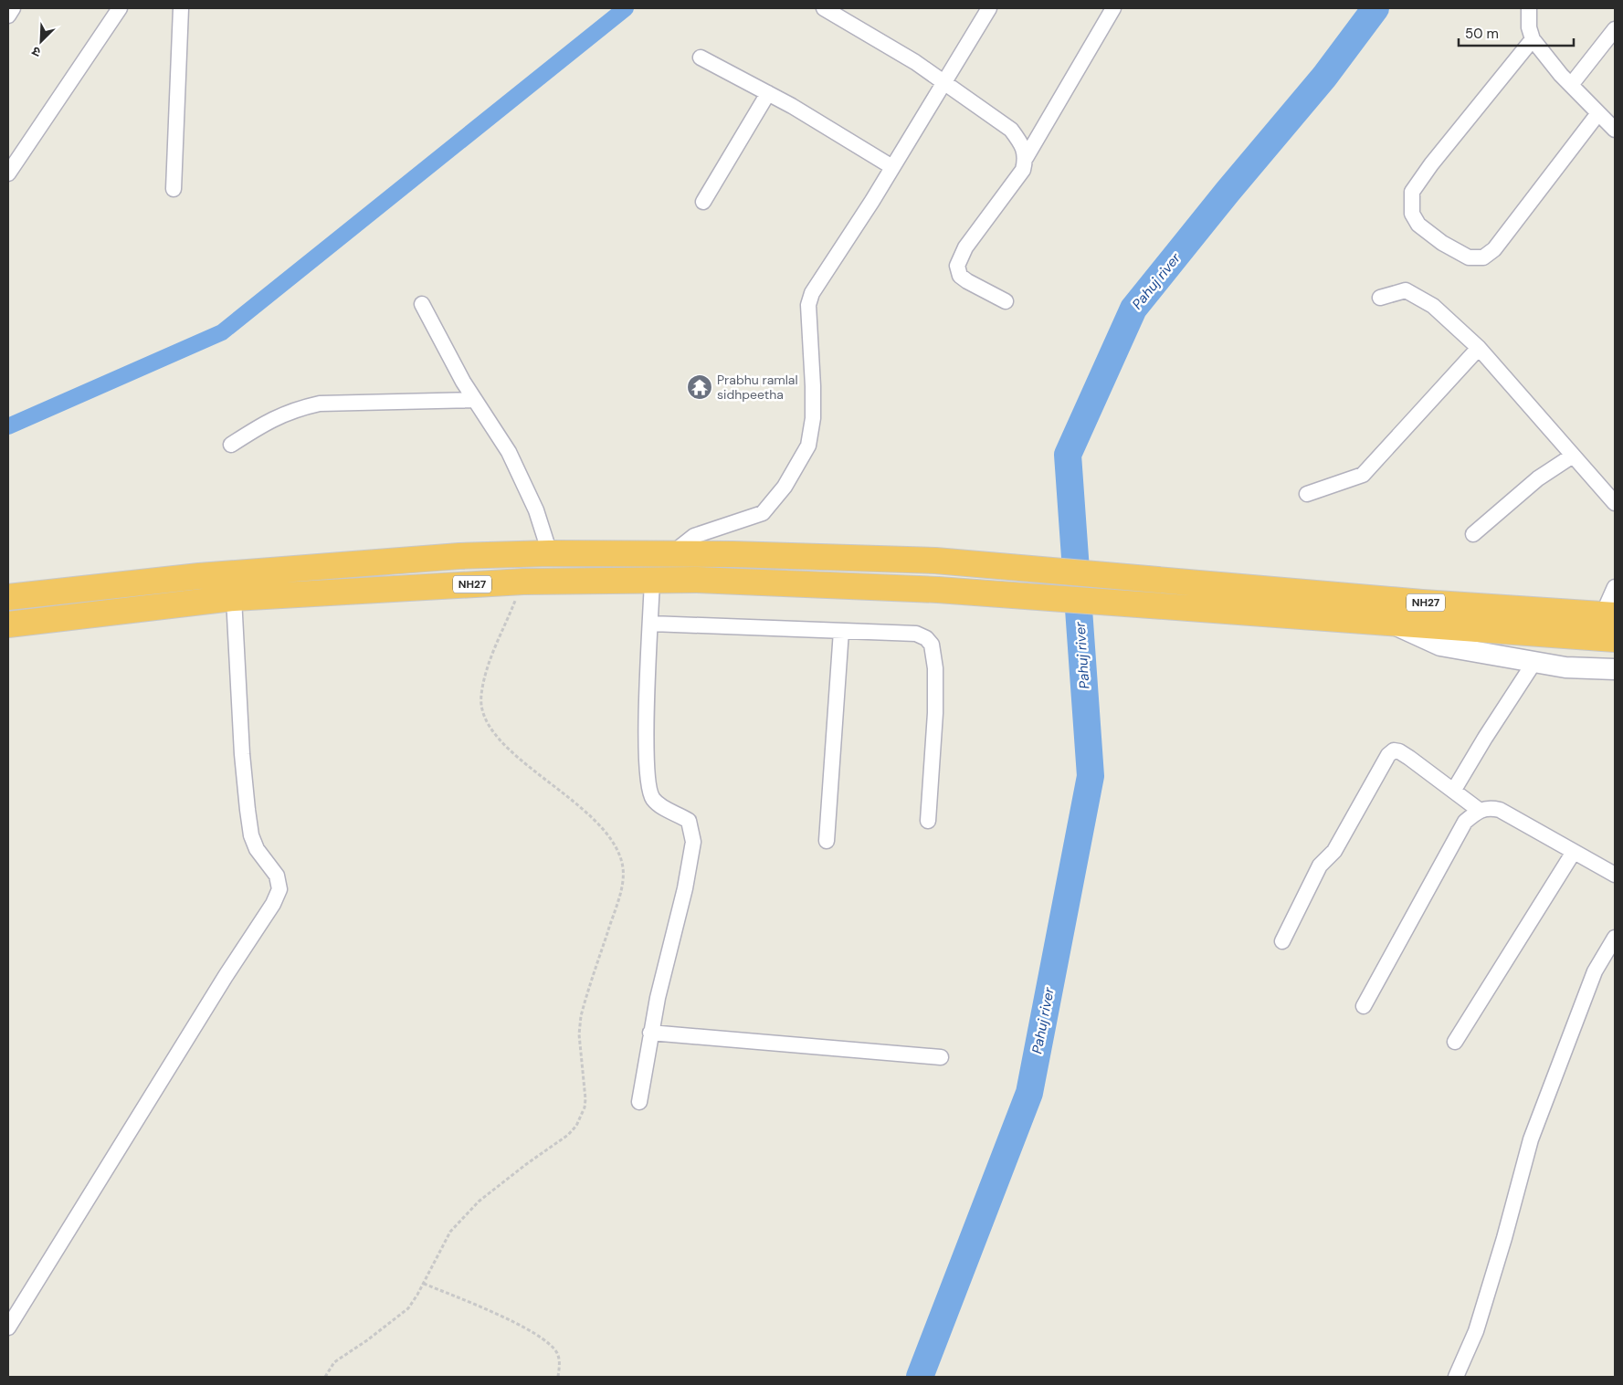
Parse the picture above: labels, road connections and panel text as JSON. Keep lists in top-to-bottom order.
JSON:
{
  "streets": {
    "highway": ["NH27"]
  },
  "water": ["Pahuj river"],
  "places": {
    "temple": ["Prabhu ramlal sidhpeetha"]
  },
  "scale_bar": "50 m",
  "north": "bottom left"
}
